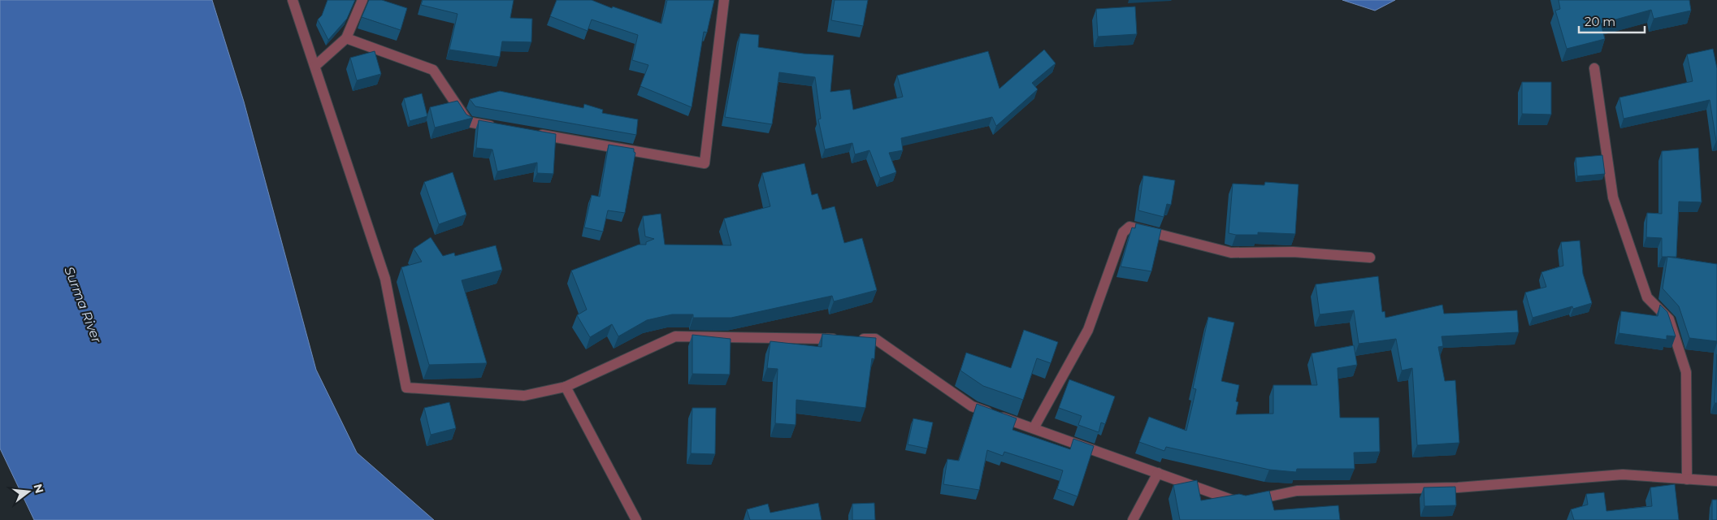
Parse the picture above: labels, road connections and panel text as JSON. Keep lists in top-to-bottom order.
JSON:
{
  "water": ["Surma River"],
  "scale_bar": "20 m",
  "north": "right"
}
